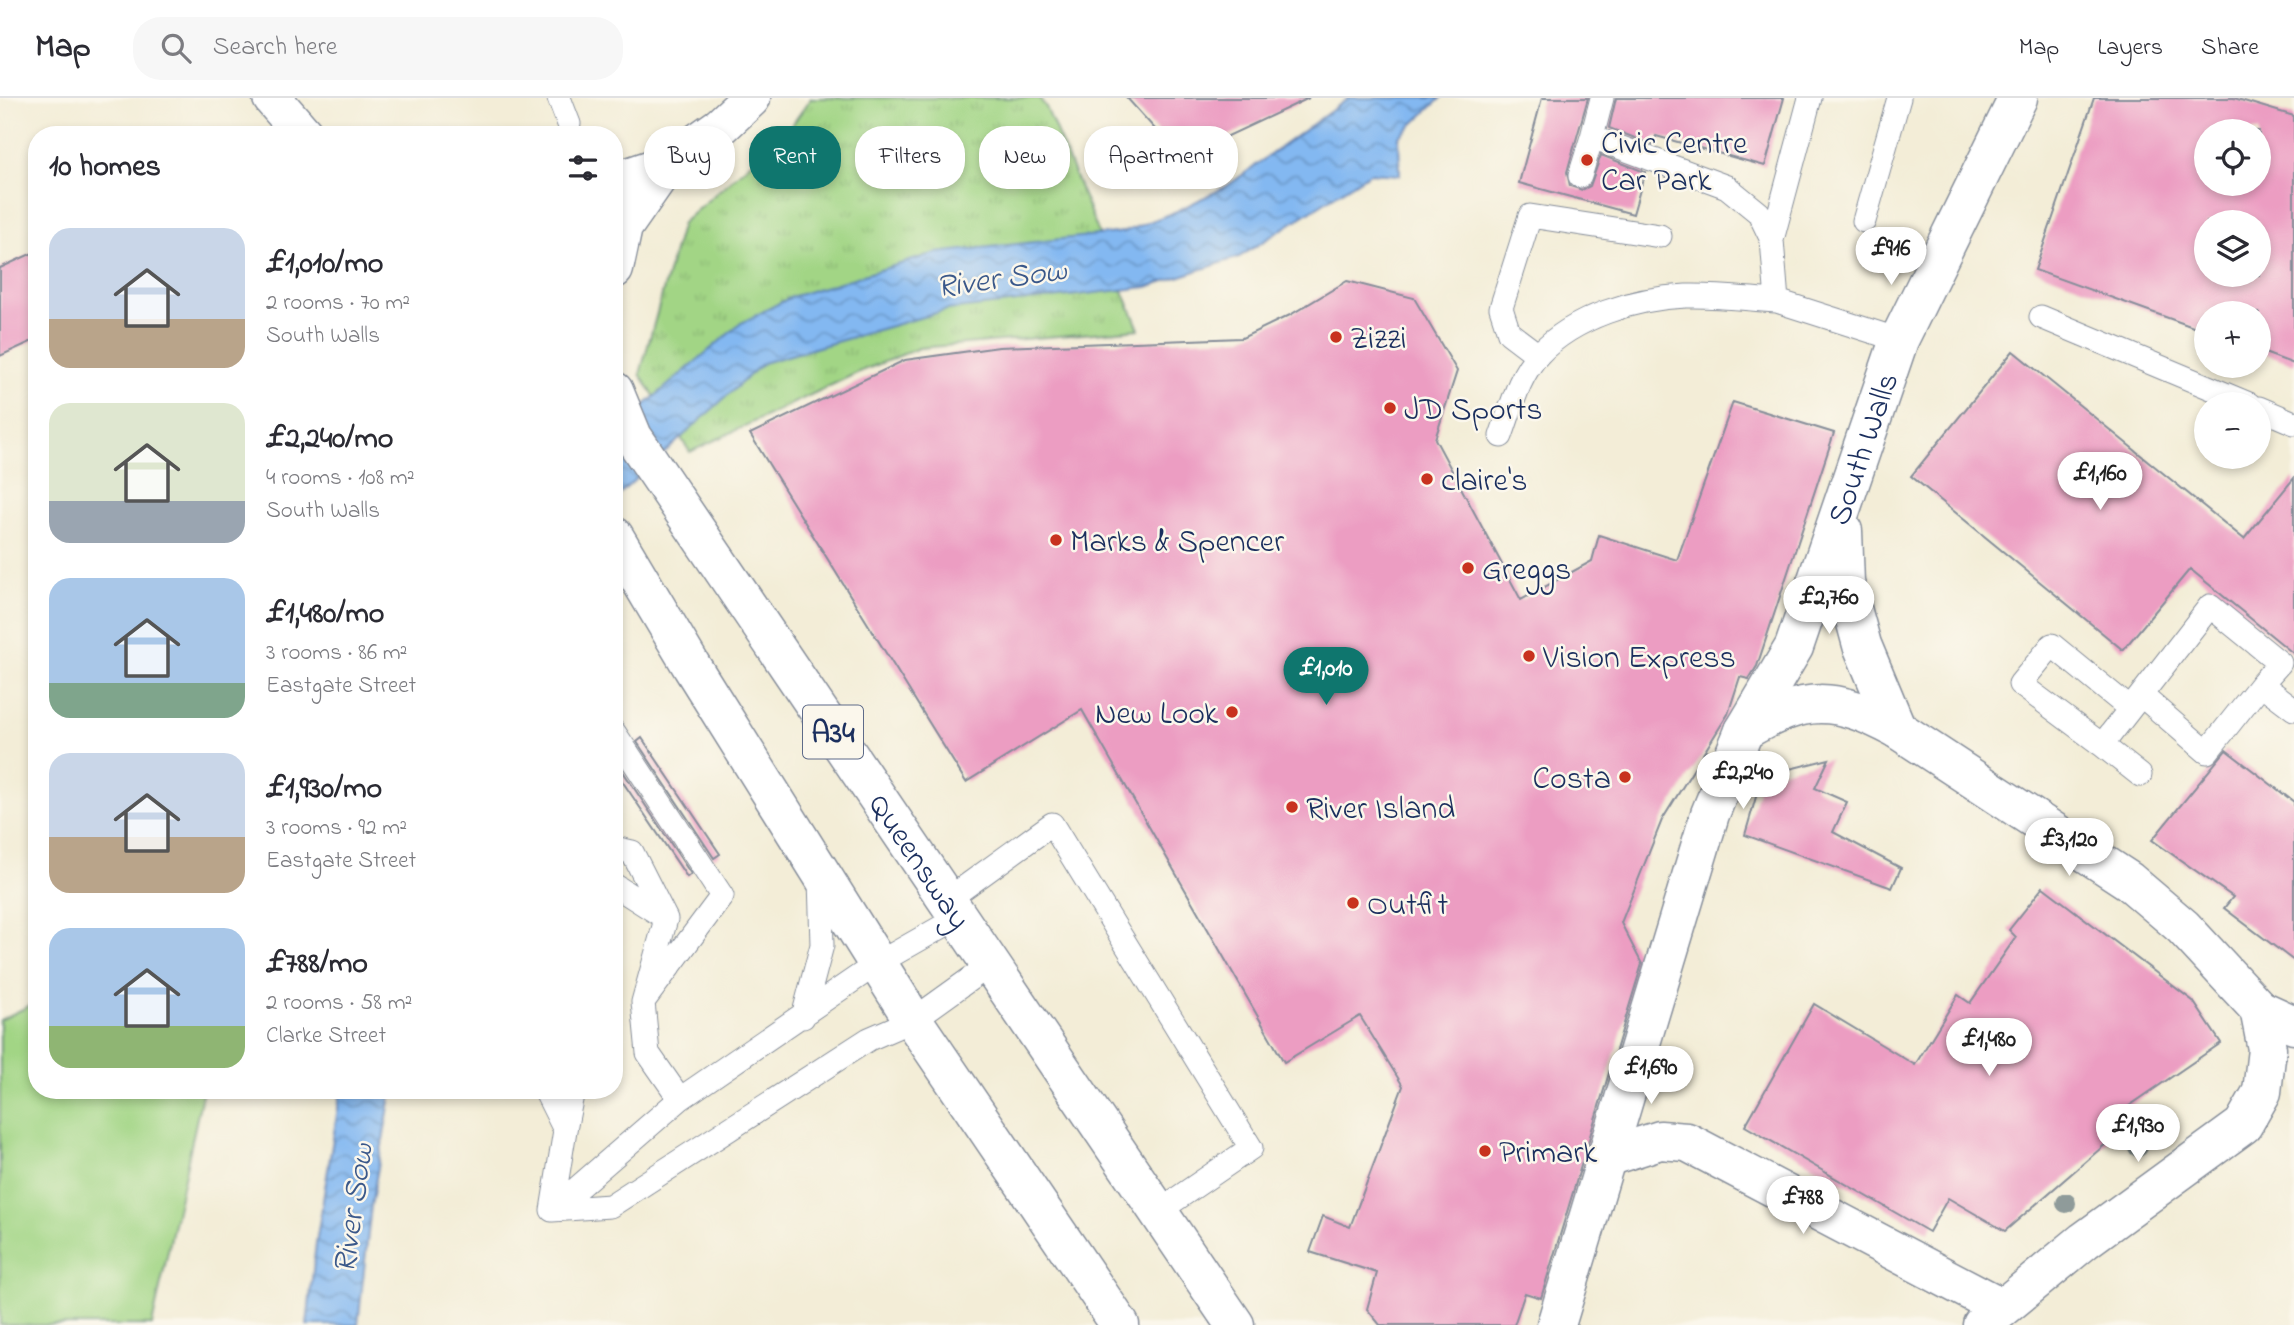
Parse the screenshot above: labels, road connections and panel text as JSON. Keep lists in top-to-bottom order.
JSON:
{
  "streets": {
    "main road": ["South Walls", "A34", "Queensway"]
  },
  "water": ["River Sow"],
  "places": [
    "Civic Centre Car Park",
    "Zizzi",
    "JD Sports",
    "claire's",
    "Marks & Spencer",
    "Greggs",
    "Vision Express",
    "New Look",
    "Costa",
    "River Island",
    "Outfit",
    "Primark"
  ],
  "page": {
    "header": "Map",
    "search": "Search here",
    "nav": ["Map", "Layers", "Share"],
    "map_buttons": ["+", "−"],
    "chip": [
      "Buy",
      "Rent",
      "Filters",
      "New",
      "Apartment"
    ],
    "heading": "10 homes",
    "list": [
      {
        "name": "£1,010/mo",
        "note": "2 rooms · 70 m² · South Walls"
      },
      {
        "name": "£2,240/mo",
        "note": "4 rooms · 108 m² · South Walls"
      },
      {
        "name": "£1,480/mo",
        "note": "3 rooms · 86 m² · Eastgate Street"
      },
      {
        "name": "£1,930/mo",
        "note": "3 rooms · 92 m² · Eastgate Street"
      },
      {
        "name": "£788/mo",
        "note": "2 rooms · 58 m² · Clarke Street"
      }
    ],
    "price": [
      "£916",
      "£1,160",
      "£2,760",
      "£1,010",
      "£2,240",
      "£3,120",
      "£1,480",
      "£1,690",
      "£1,930",
      "£788"
    ]
  }
}
